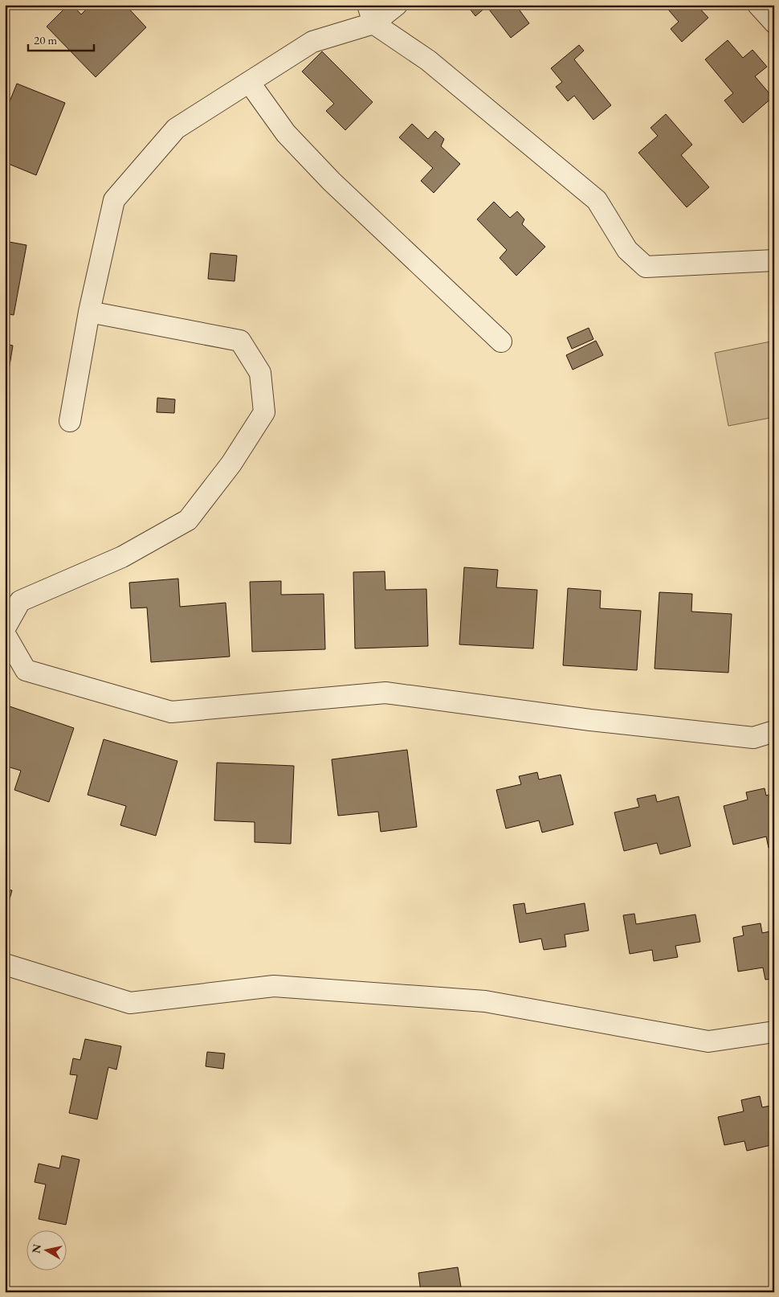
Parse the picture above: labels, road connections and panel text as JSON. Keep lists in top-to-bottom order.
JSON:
{
  "scale_bar": "20 m",
  "north": "left"
}
